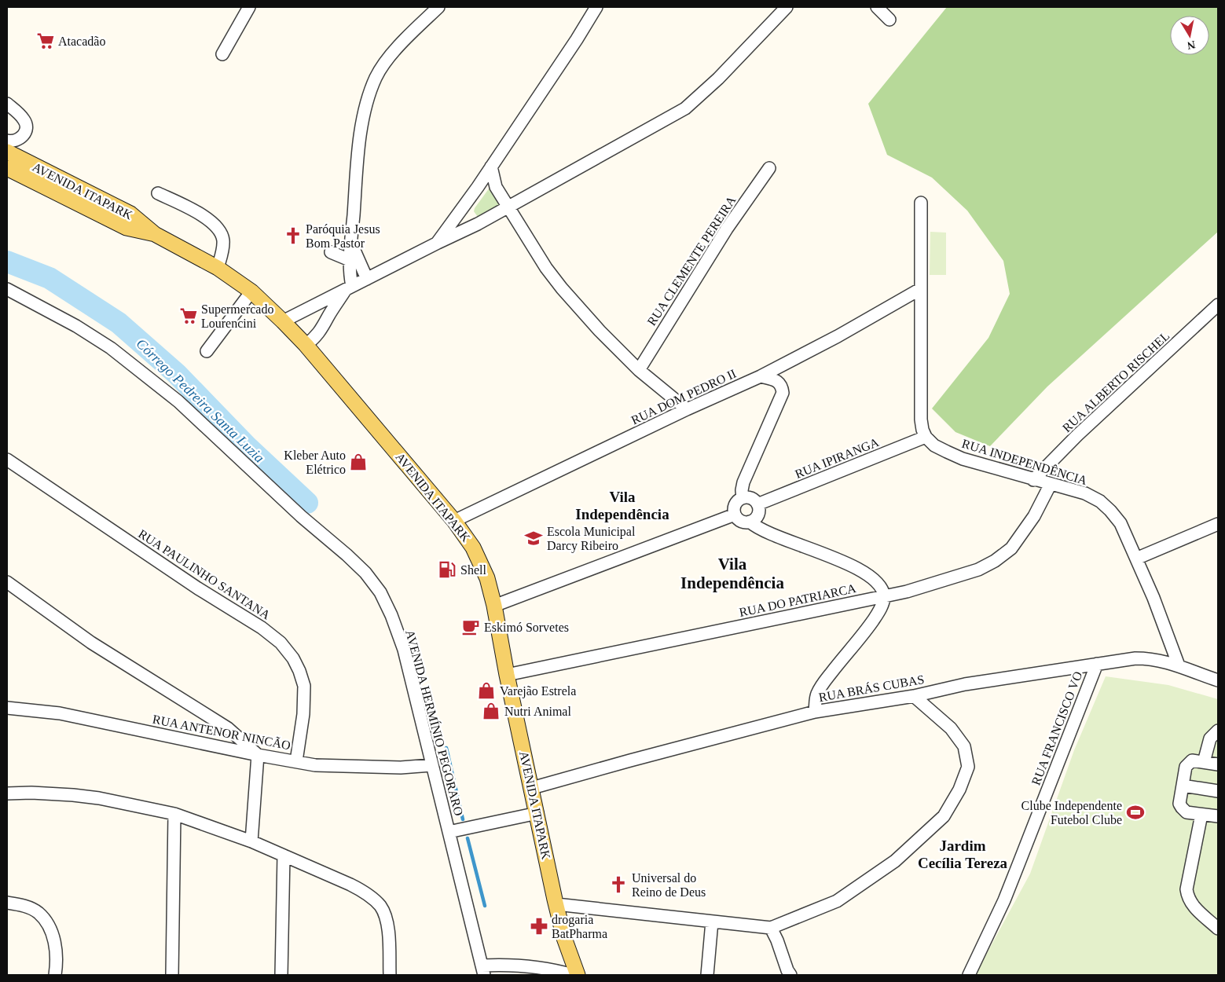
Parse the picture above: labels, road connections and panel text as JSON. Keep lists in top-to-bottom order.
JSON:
{
  "streets": {
    "main road": ["AVENIDA ITAPARK"],
    "street": [
      "RUA CLEMENTE PEREIRA",
      "RUA ALBERTO RISCHEL",
      "RUA DOM PEDRO II",
      "RUA IPIRANGA",
      "RUA INDEPENDÊNCIA",
      "RUA PAULINHO SANTANA",
      "RUA DO PATRIARCA",
      "RUA BRÁS CUBAS",
      "AVENIDA HERMÍNIO PEGORARO",
      "RUA FRANCISCO VO",
      "RUA ANTENOR NINCÃO"
    ]
  },
  "crossings": [
    ["AVENIDA ITAPARK", "RUA DOM PEDRO II"],
    ["AVENIDA ITAPARK", "RUA DO PATRIARCA"],
    ["AVENIDA ITAPARK", "RUA BRÁS CUBAS"],
    ["RUA ALBERTO RISCHEL", "RUA INDEPENDÊNCIA"],
    ["RUA IPIRANGA", "RUA INDEPENDÊNCIA"],
    ["RUA INDEPENDÊNCIA", "RUA DO PATRIARCA"],
    ["RUA INDEPENDÊNCIA", "RUA BRÁS CUBAS"],
    ["RUA PAULINHO SANTANA", "RUA ANTENOR NINCÃO"],
    ["RUA BRÁS CUBAS", "RUA FRANCISCO VO"],
    ["AVENIDA HERMÍNIO PEGORARO", "RUA ANTENOR NINCÃO"]
  ],
  "districts": ["Vila Independência", "Vila Independência", "Jardim Cecília Tereza"],
  "water": ["Córrego Pedreira Santa Luzia"],
  "places": {
    "supermarket": ["Atacadão", "Supermercado Lourencini"],
    "church": ["Paróquia Jesus Bom Pastor", "Universal do Reino de Deus"],
    "shop": ["Kleber Auto Elétrico", "Varejão Estrela", "Nutri Animal"],
    "school or university": ["Escola Municipal Darcy Ribeiro"],
    "fuel station": ["Shell"],
    "cafe": ["Eskimó Sorvetes"],
    "sports": ["Clube Independente Futebol Clube"],
    "pharmacy": ["drogaria BatPharma"]
  },
  "north": "bottom"
}
